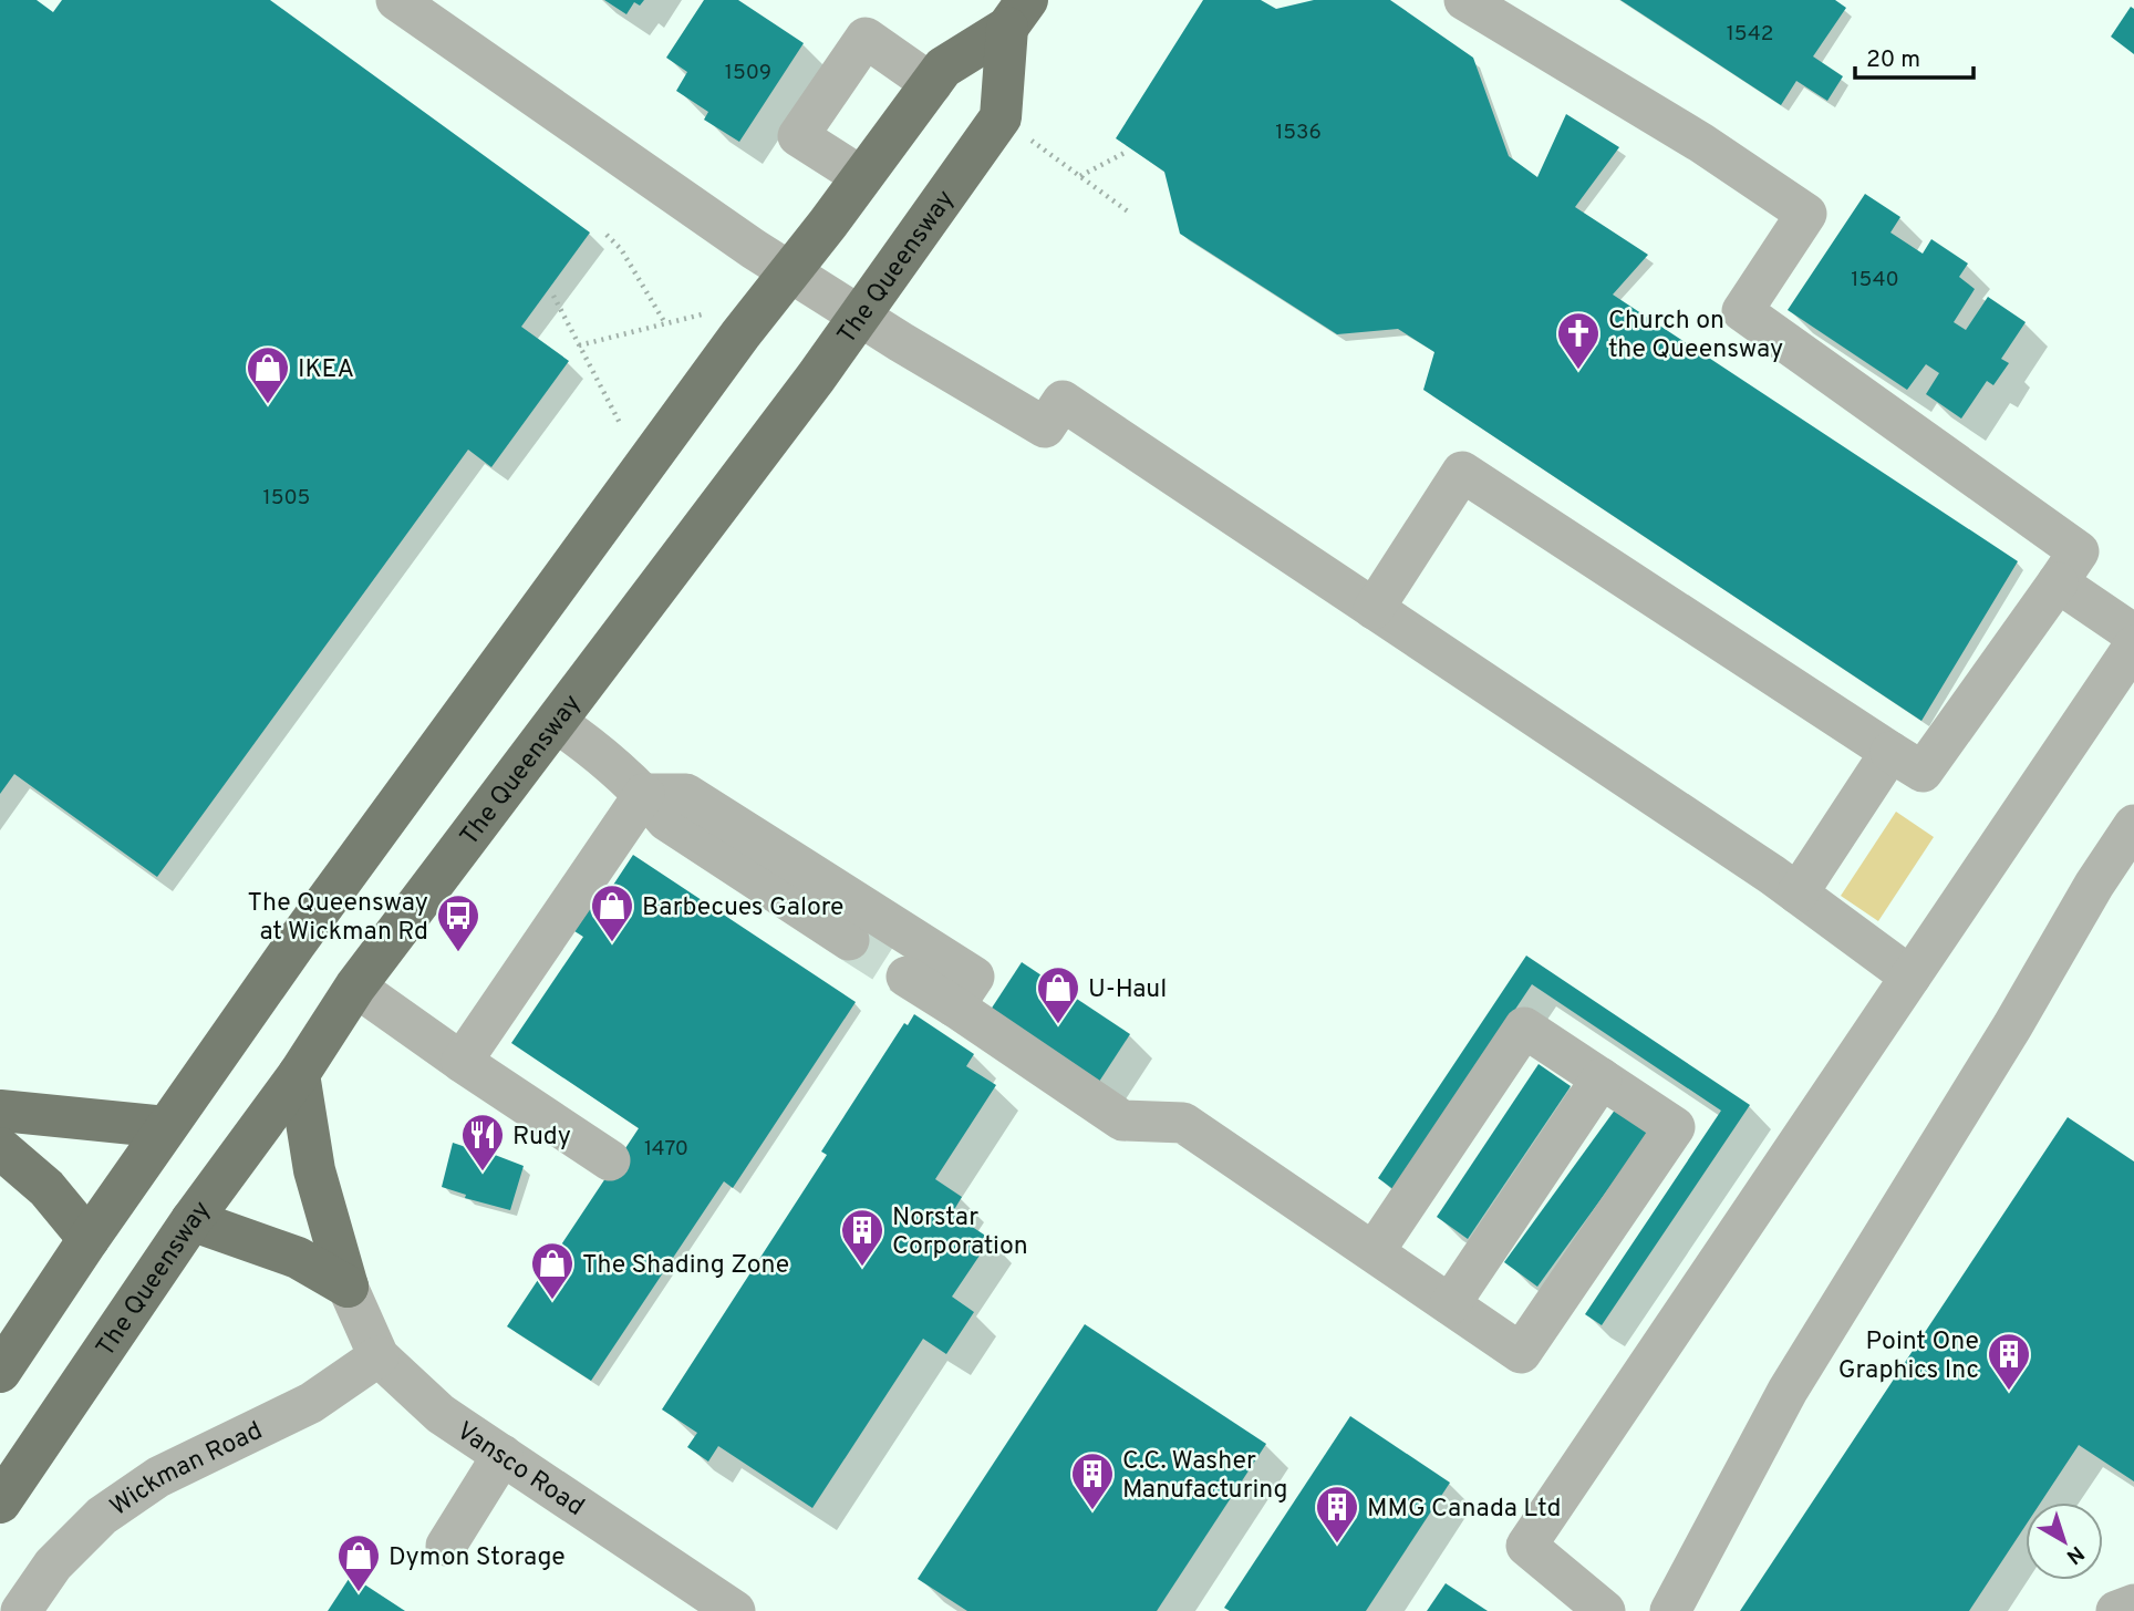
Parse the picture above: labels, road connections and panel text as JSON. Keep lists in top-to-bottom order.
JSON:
{
  "streets": {
    "main road": ["The Queensway"],
    "street": ["Vansco Road", "Wickman Road"]
  },
  "crossings": [
    ["Vansco Road", "Wickman Road"]
  ],
  "places": {
    "church": ["Church on the Queensway"],
    "shop": [
      "IKEA",
      "Barbecues Galore",
      "U-Haul",
      "The Shading Zone",
      "Dymon Storage"
    ],
    "bus stop": ["The Queensway at Wickman Rd"],
    "restaurant": ["Rudy"],
    "building": [
      "Norstar Corporation",
      "Point One Graphics Inc",
      "C.C. Washer Manufacturing",
      "MMG Canada Ltd"
    ]
  },
  "house_numbers": [
    "1542",
    "1509",
    "1536",
    "1540",
    "1505",
    "1470"
  ],
  "scale_bar": "20 m",
  "north": "bottom right"
}
